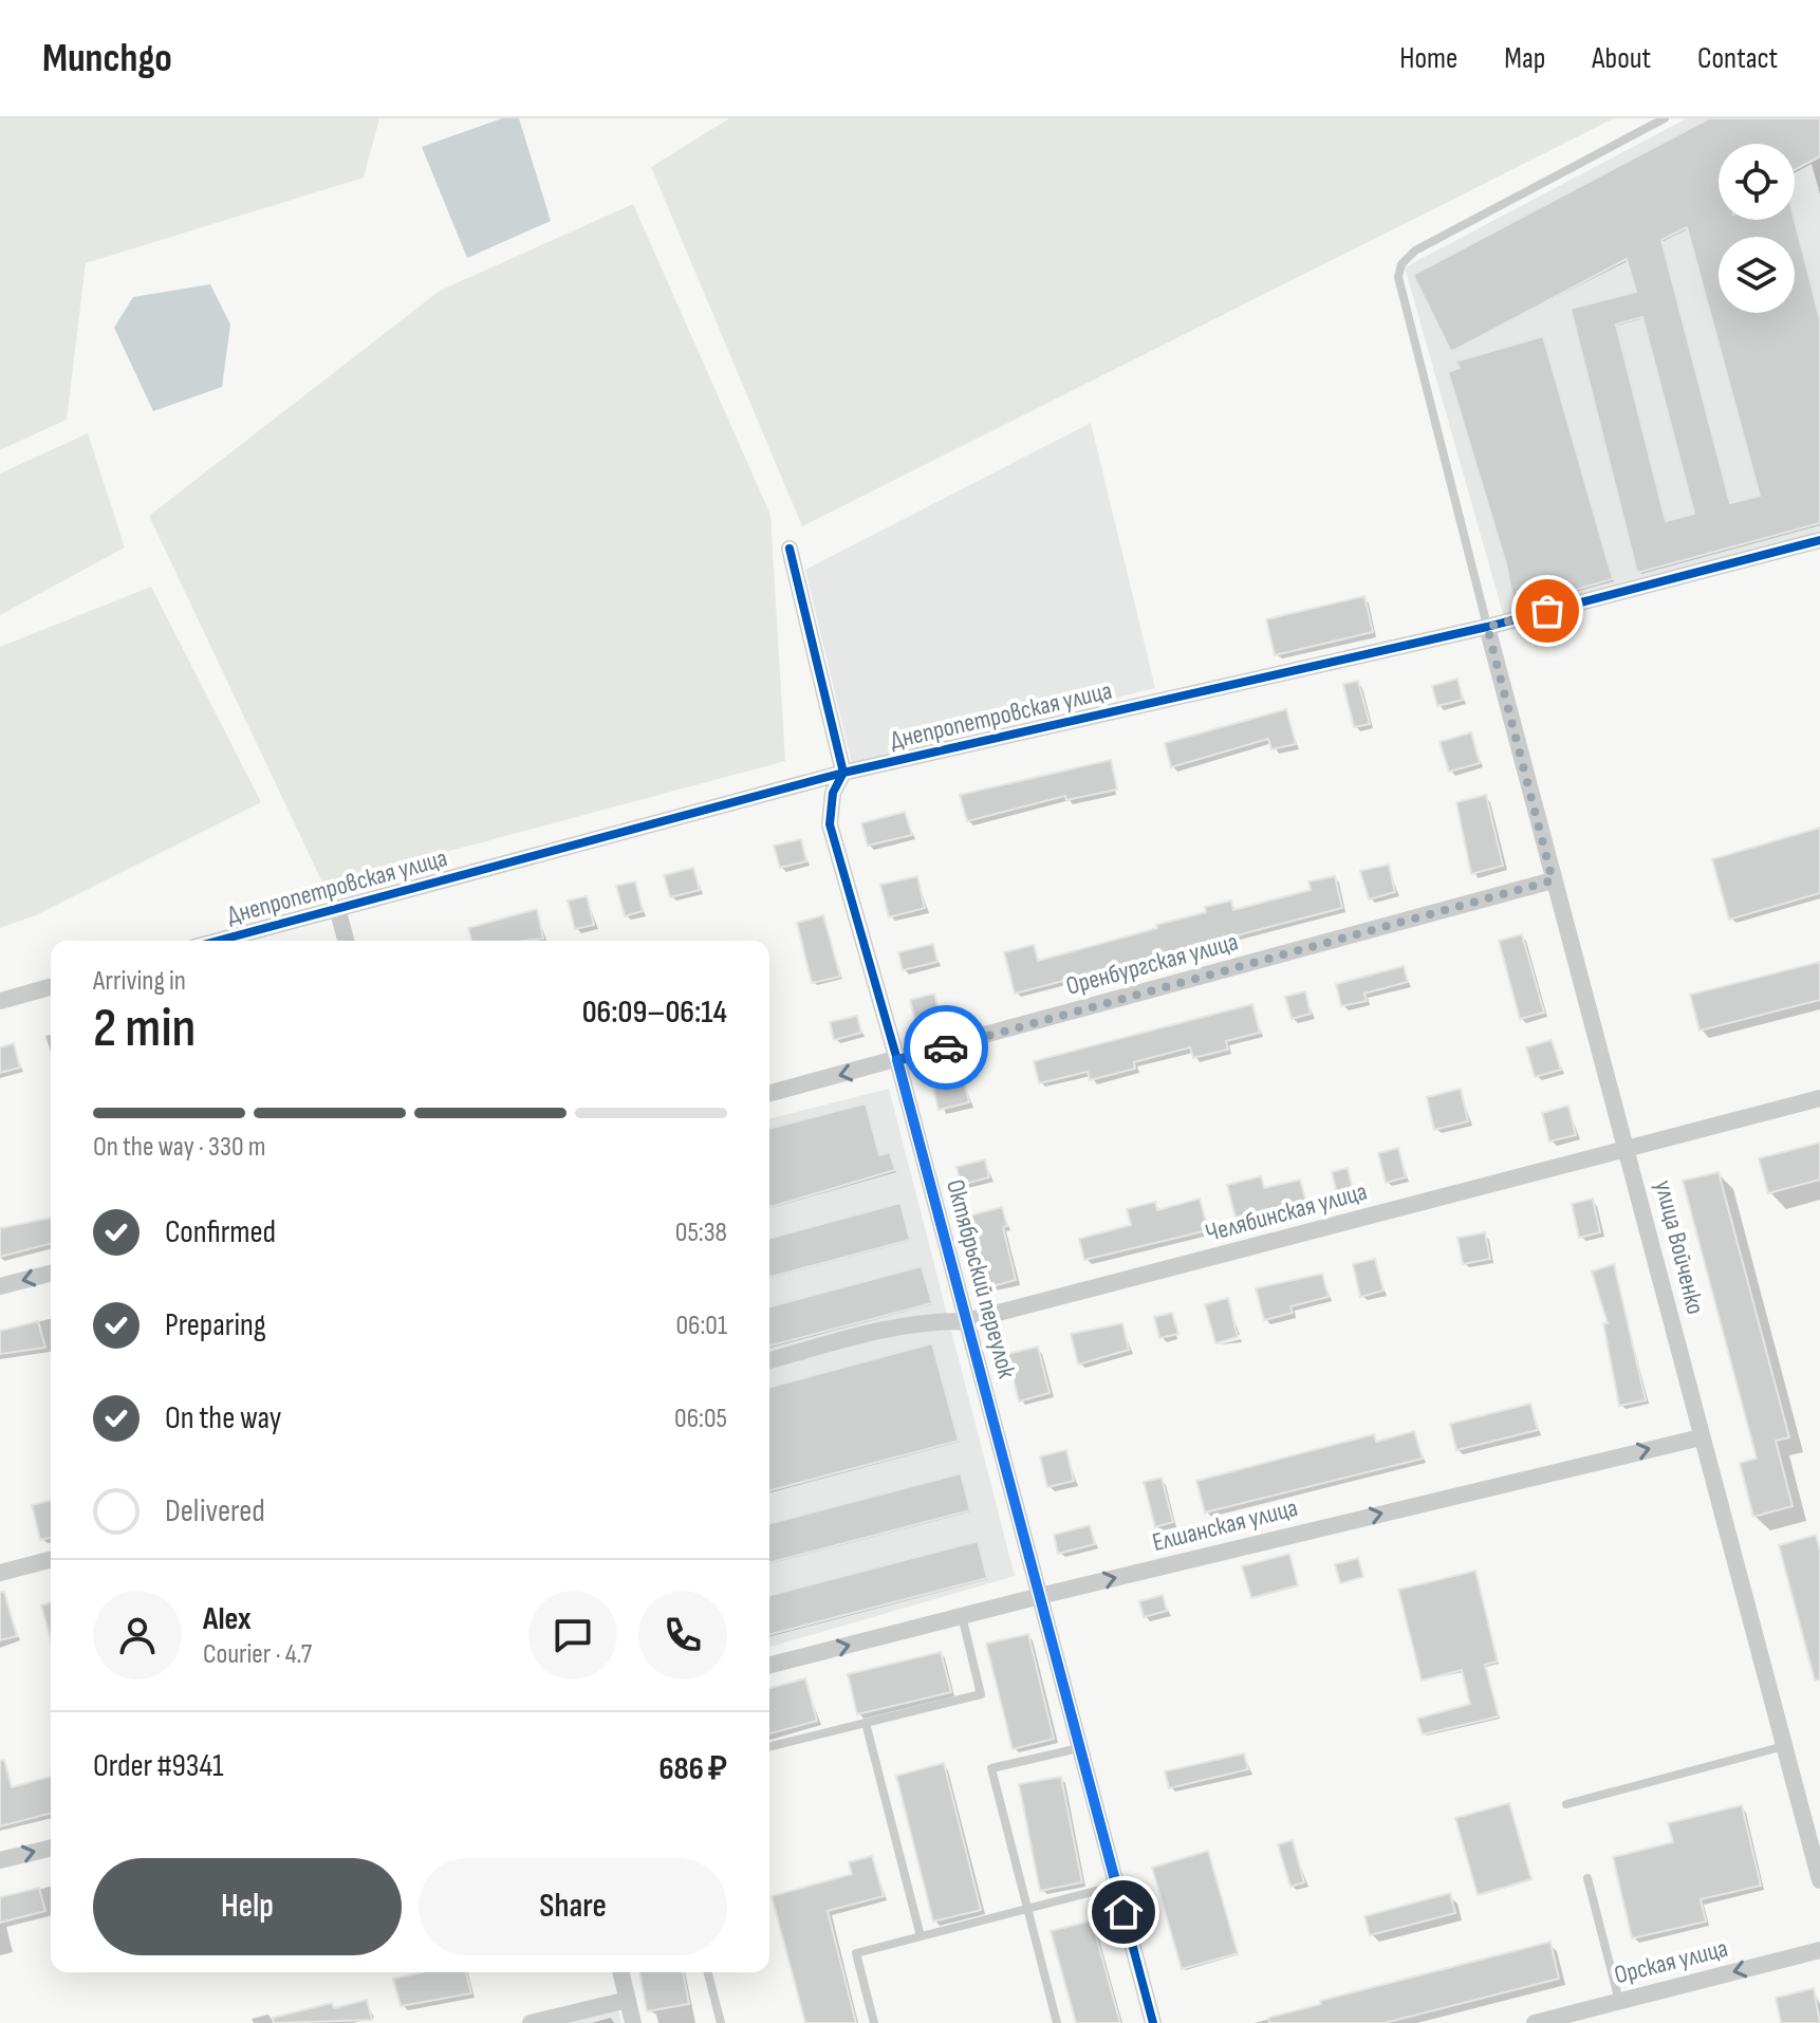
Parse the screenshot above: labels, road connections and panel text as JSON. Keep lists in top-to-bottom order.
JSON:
{
  "streets": {
    "street": [
      "Днепропетровская улица",
      "Оренбургская улица",
      "Челябинская улица",
      "улица Войченко",
      "Октябрьский переулок",
      "Елшанская улица",
      "Орская улица"
    ]
  },
  "crossings": [
    ["Днепропетровская улица", "улица Войченко"],
    ["Днепропетровская улица", "Октябрьский переулок"],
    ["Оренбургская улица", "улица Войченко"],
    ["Оренбургская улица", "Октябрьский переулок"],
    ["Челябинская улица", "улица Войченко"],
    ["Челябинская улица", "Октябрьский переулок"],
    ["улица Войченко", "Елшанская улица"],
    ["Октябрьский переулок", "Елшанская улица"]
  ],
  "one_way": ["Елшанская улица", "Орская улица"],
  "page": {
    "header": "Munchgo",
    "nav": [
      "Home",
      "Map",
      "About",
      "Contact"
    ],
    "heading": ["2 min", "Arriving in", "06:09–06:14"],
    "panel": [
      "Alex",
      "Courier · 4.7",
      "Order #9341",
      "686 ₽"
    ],
    "bar": "On the way · 330 m",
    "list": [
      ["Confirmed", "05:38"],
      ["Preparing", "06:01"],
      ["On the way", "06:05"],
      "Delivered"
    ],
    "buttons": ["Help", "Share"]
  }
}
